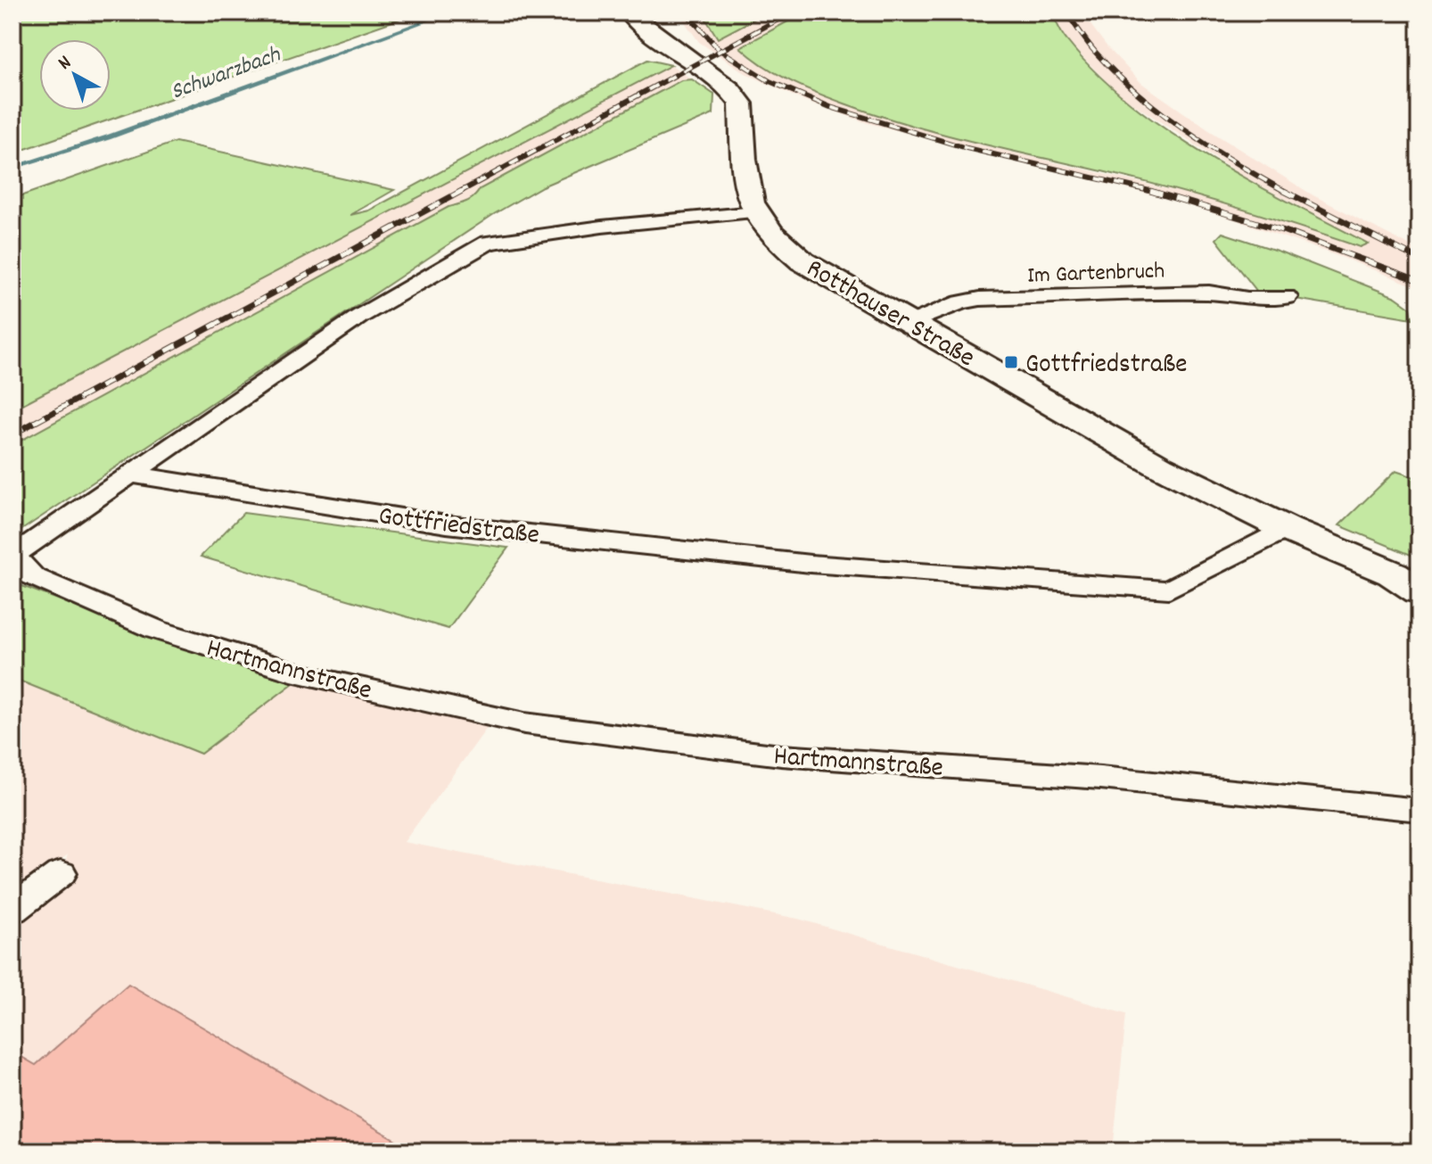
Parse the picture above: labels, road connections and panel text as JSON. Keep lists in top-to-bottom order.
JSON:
{
  "streets": {
    "main road": ["Rotthauser Straße"],
    "street": ["Im Gartenbruch", "Gottfriedstraße", "Hartmannstraße"]
  },
  "crossings": [
    ["Im Gartenbruch", "Rotthauser Straße"],
    ["Rotthauser Straße", "Gottfriedstraße"],
    ["Rotthauser Straße", "Hartmannstraße"],
    ["Gottfriedstraße", "Hartmannstraße"]
  ],
  "water": ["Schwarzbach"],
  "places": {
    "transit": ["Gottfriedstraße"]
  },
  "north": "top left"
}
